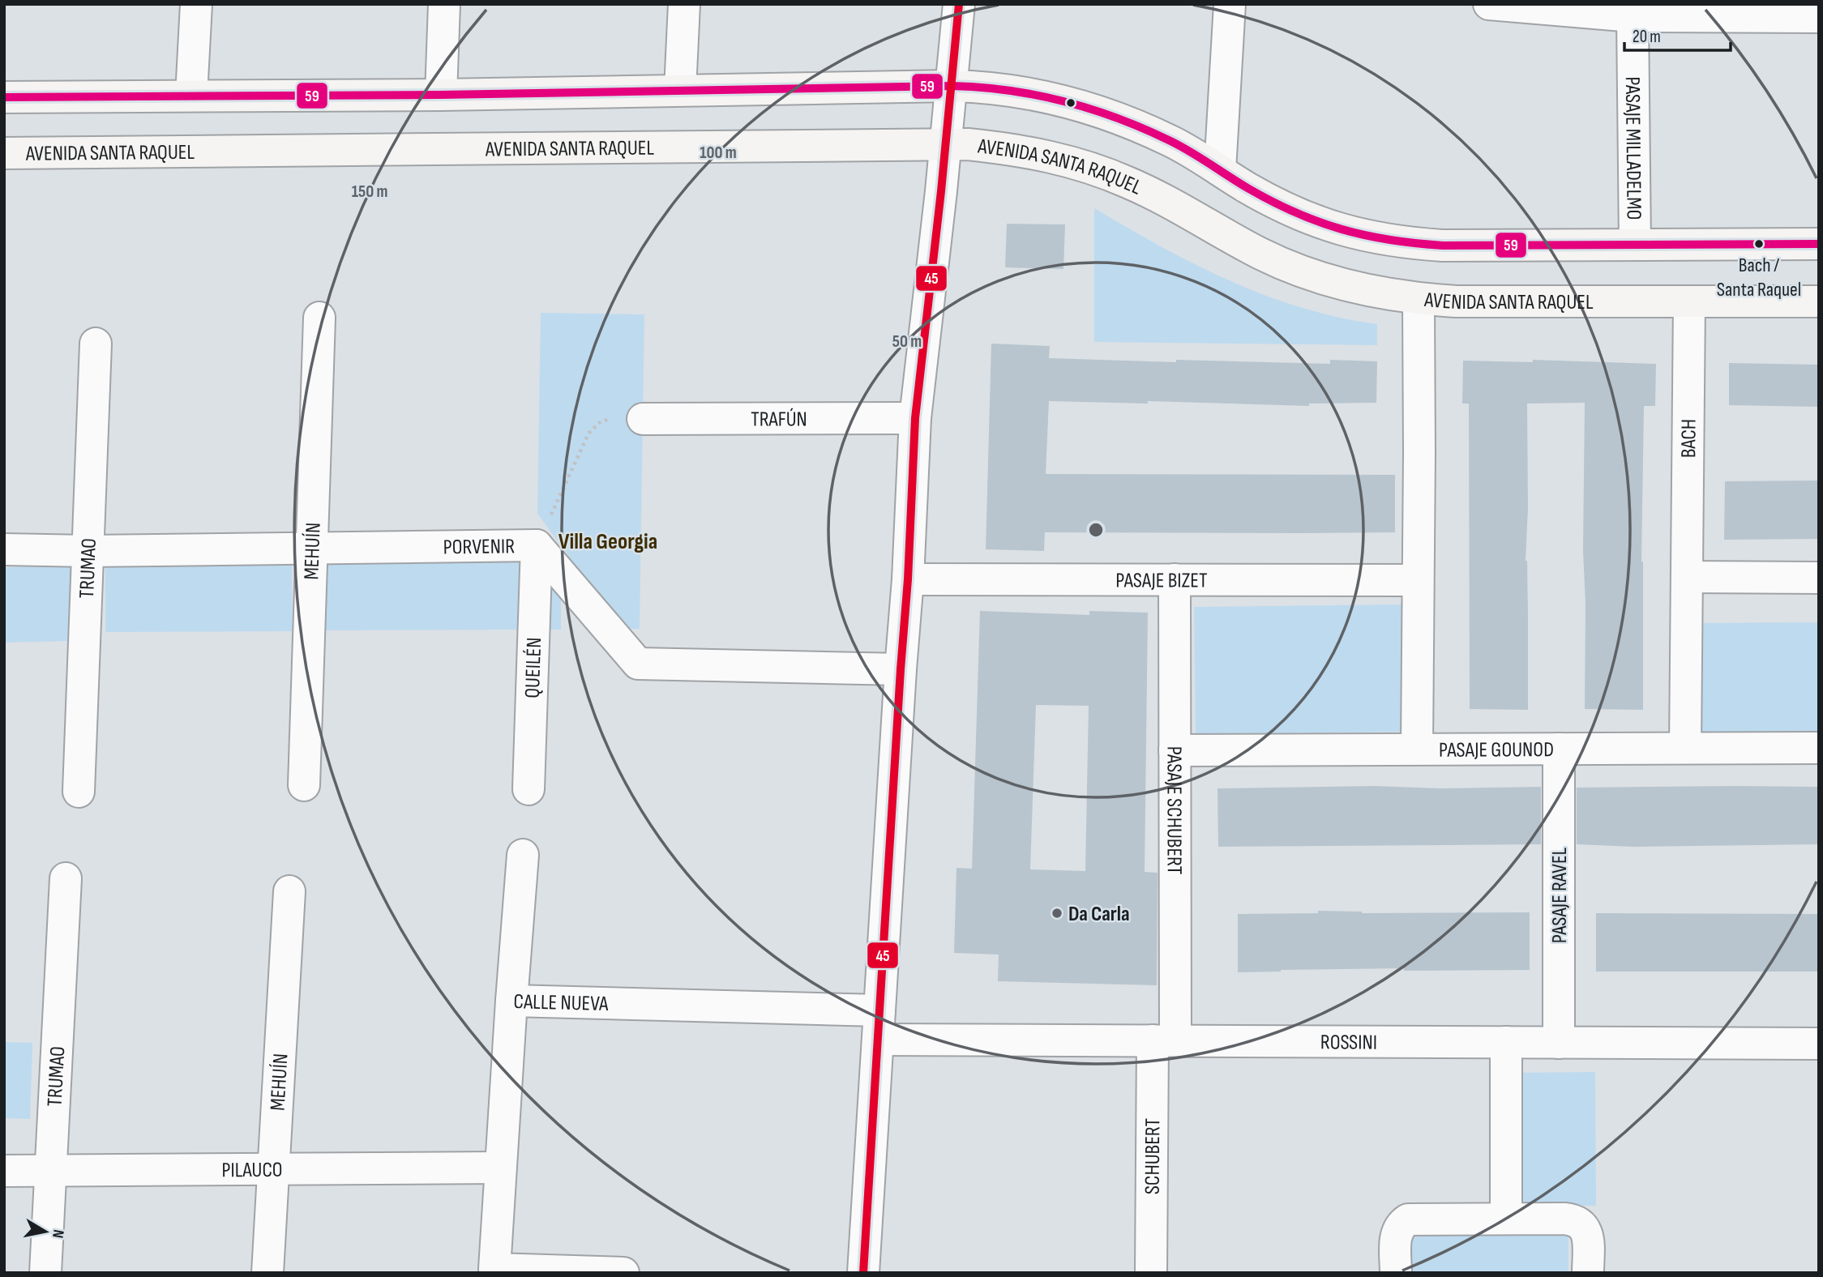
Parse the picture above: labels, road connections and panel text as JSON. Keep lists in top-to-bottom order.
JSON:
{
  "streets": {
    "main road": ["AVENIDA SANTA RAQUEL"],
    "street": [
      "PASAJE MILLADELMO",
      "TRAFÚN",
      "BACH",
      "PORVENIR",
      "MEHUÍN",
      "TRUMAO",
      "PASAJE BIZET",
      "QUEILÉN",
      "PASAJE GOUNOD",
      "PASAJE SCHUBERT",
      "PASAJE RAVEL",
      "CALLE NUEVA",
      "ROSSINI",
      "SCHUBERT",
      "PILAUCO"
    ]
  },
  "crossings": [
    ["AVENIDA SANTA RAQUEL", "BACH"],
    ["BACH", "PASAJE GOUNOD"],
    ["PORVENIR", "MEHUÍN"],
    ["PORVENIR", "TRUMAO"],
    ["PORVENIR", "QUEILÉN"],
    ["MEHUÍN", "PILAUCO"],
    ["TRUMAO", "PILAUCO"],
    ["PASAJE BIZET", "PASAJE SCHUBERT"],
    ["PASAJE GOUNOD", "PASAJE SCHUBERT"],
    ["PASAJE GOUNOD", "PASAJE RAVEL"],
    ["PASAJE SCHUBERT", "ROSSINI"],
    ["PASAJE SCHUBERT", "SCHUBERT"],
    ["PASAJE RAVEL", "ROSSINI"],
    ["CALLE NUEVA", "ROSSINI"],
    ["CALLE NUEVA", "PILAUCO"],
    ["ROSSINI", "SCHUBERT"]
  ],
  "districts": ["Villa Georgia"],
  "places": ["Bach / Santa Raquel", "Da Carla"],
  "lines": ["transit line 45", "transit line 59"],
  "scale_bar": "20 m",
  "north": "right",
  "rings": ["100 m", "150 m", "50 m"]
}
